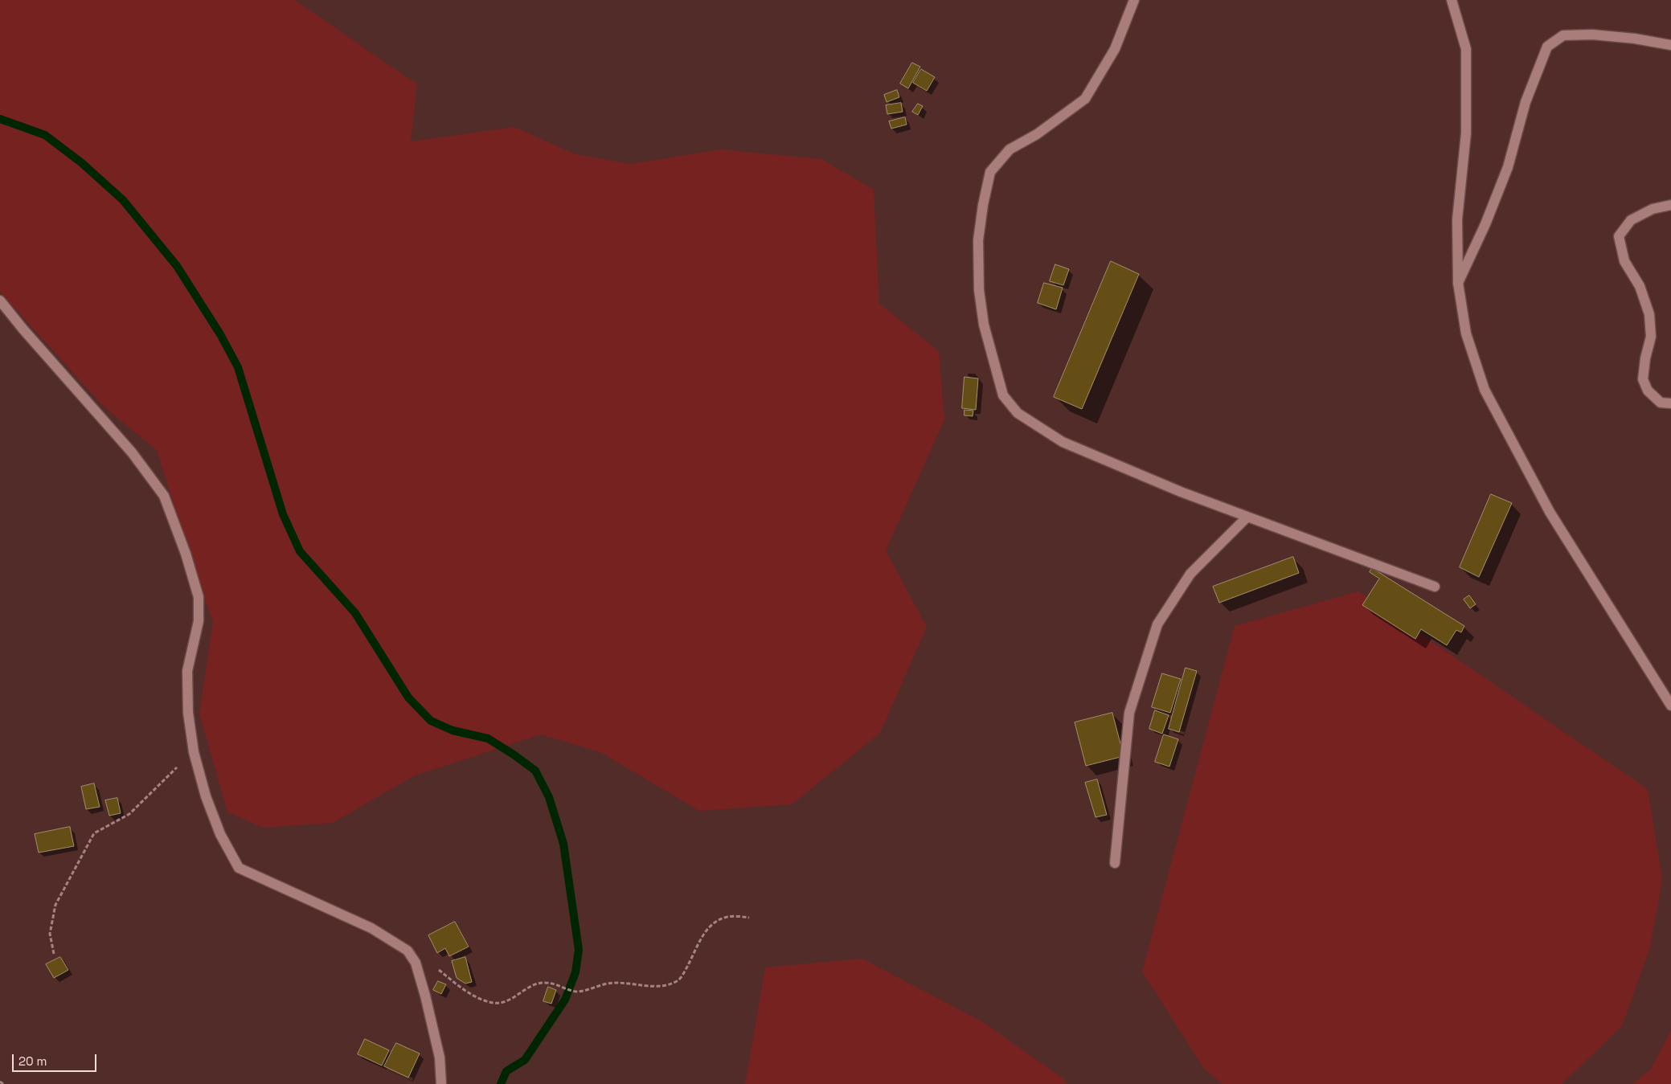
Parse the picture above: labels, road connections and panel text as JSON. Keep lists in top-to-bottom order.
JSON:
{
  "scale_bar": "20 m"
}
